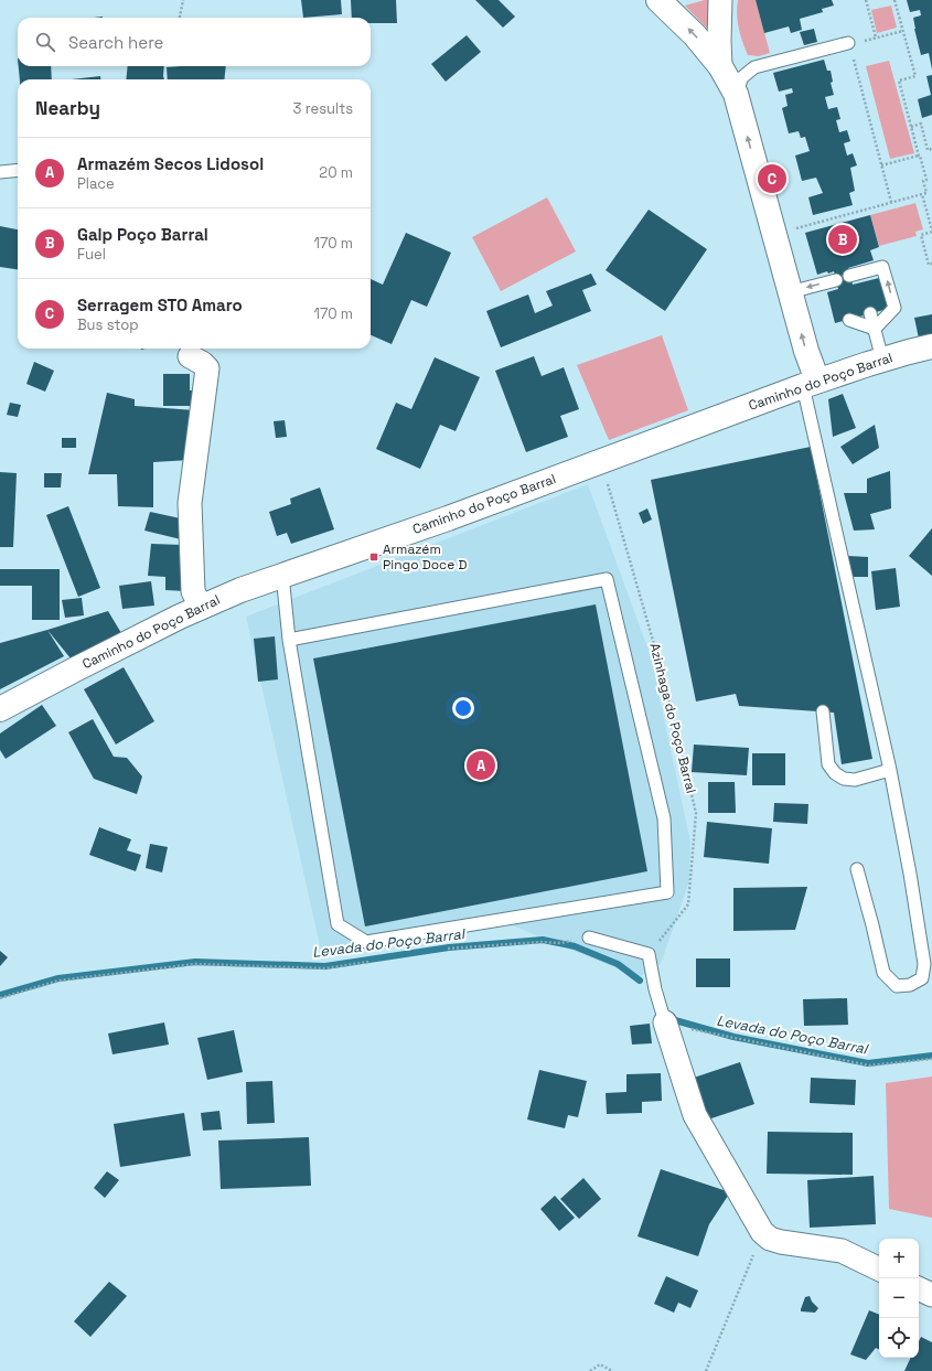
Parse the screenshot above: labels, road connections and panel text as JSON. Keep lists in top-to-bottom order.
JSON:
{
  "streets": {
    "street": ["Caminho do Poço Barral"],
    "path": ["Azinhaga do Poço Barral"]
  },
  "water": ["Levada do Poço Barral"],
  "places": {
    "transit": ["Armazém Pingo Doce D"]
  },
  "page": {
    "search": "Search here",
    "heading": ["Nearby", "3 results"],
    "list": [
      {
        "mark": "A",
        "name": "Armazém Secos Lidosol",
        "note": "Place",
        "value": "20 m"
      },
      {
        "mark": "B",
        "name": "Galp Poço Barral",
        "note": "Fuel",
        "value": "170 m"
      },
      {
        "mark": "C",
        "name": "Serragem STO Amaro",
        "note": "Bus stop",
        "value": "170 m"
      }
    ],
    "pins": ["C", "B", "A"],
    "map_buttons": ["+", "−"]
  }
}
